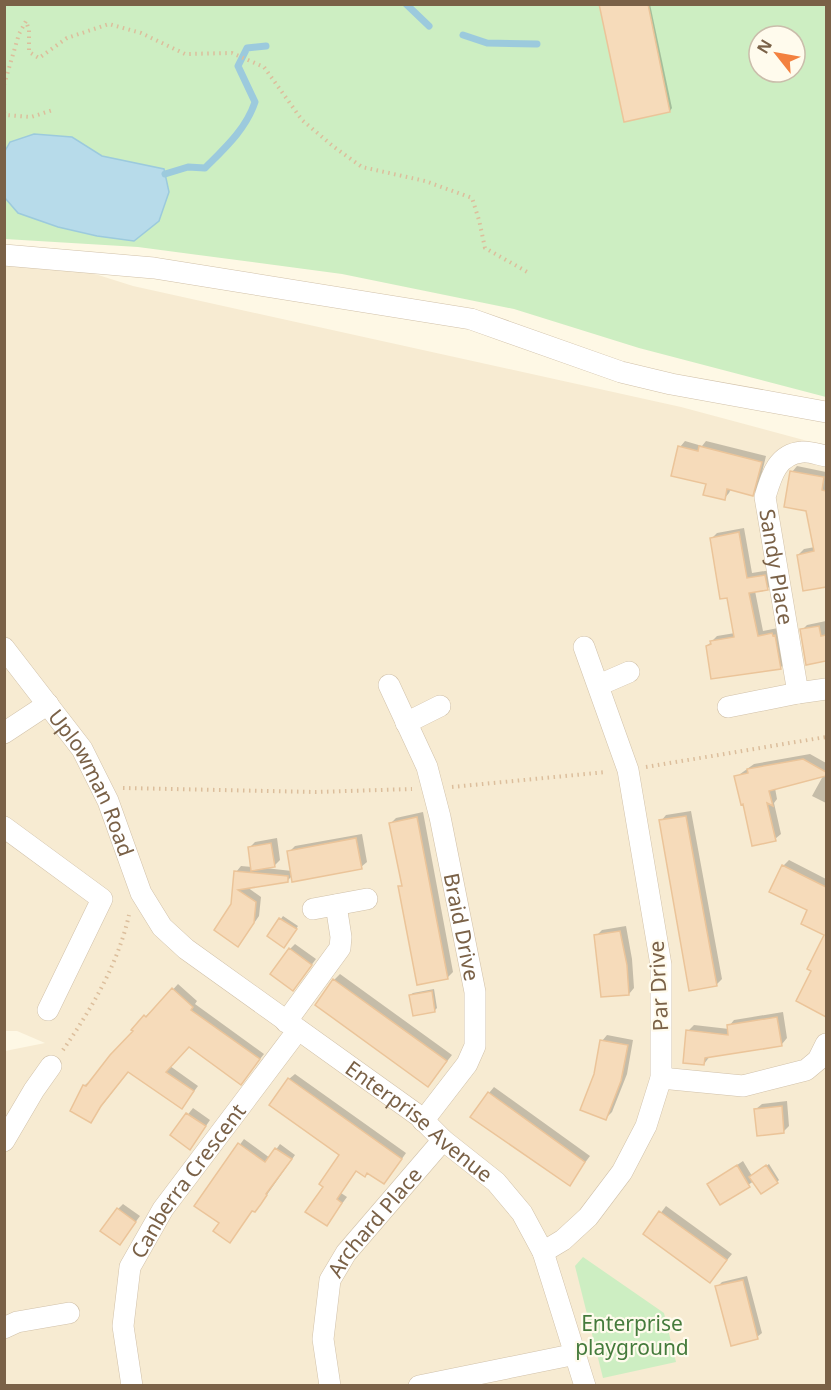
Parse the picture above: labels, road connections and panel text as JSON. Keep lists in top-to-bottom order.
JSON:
{
  "streets": {
    "street": [
      "Sandy Place",
      "Uplowman Road",
      "Braid Drive",
      "Par Drive",
      "Enterprise Avenue",
      "Canberra Crescent",
      "Archard Place"
    ]
  },
  "crossings": [
    ["Uplowman Road", "Enterprise Avenue"],
    ["Braid Drive", "Enterprise Avenue"],
    ["Par Drive", "Enterprise Avenue"],
    ["Enterprise Avenue", "Canberra Crescent"],
    ["Enterprise Avenue", "Archard Place"]
  ],
  "parks": ["Enterprise playground"],
  "north": "top left"
}
